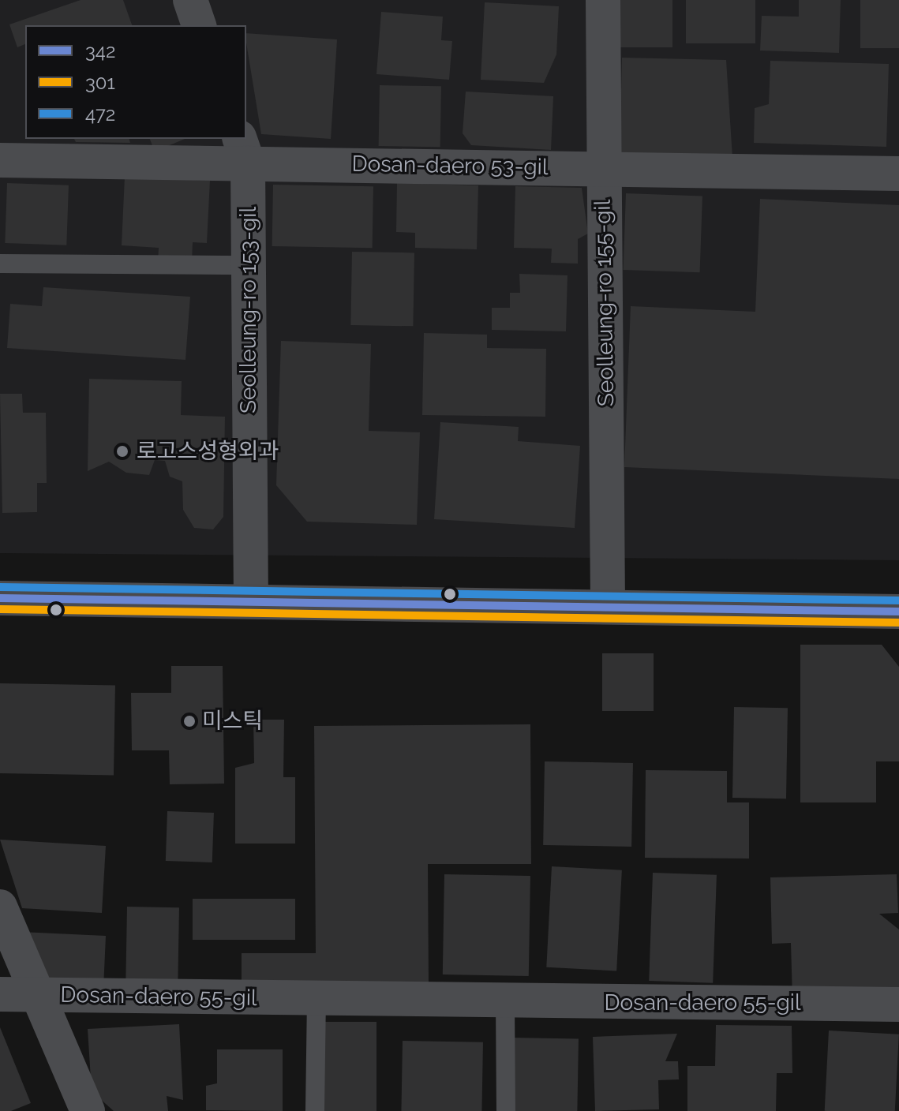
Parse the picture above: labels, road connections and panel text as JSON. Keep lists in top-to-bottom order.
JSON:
{
  "streets": {
    "street": [
      "Dosan-daero 53-gil",
      "Seolleung-ro 155-gil",
      "Seolleung-ro 153-gil",
      "Dosan-daero 55-gil"
    ]
  },
  "crossings": [
    ["Dosan-daero 53-gil", "Seolleung-ro 155-gil"],
    ["Dosan-daero 53-gil", "Seolleung-ro 153-gil"]
  ],
  "places": ["로고스성형외과", "미스틱"],
  "lines": ["transit line 472", "transit line 342", "transit line 301"],
  "legend": ["342", "301", "472"]
}
